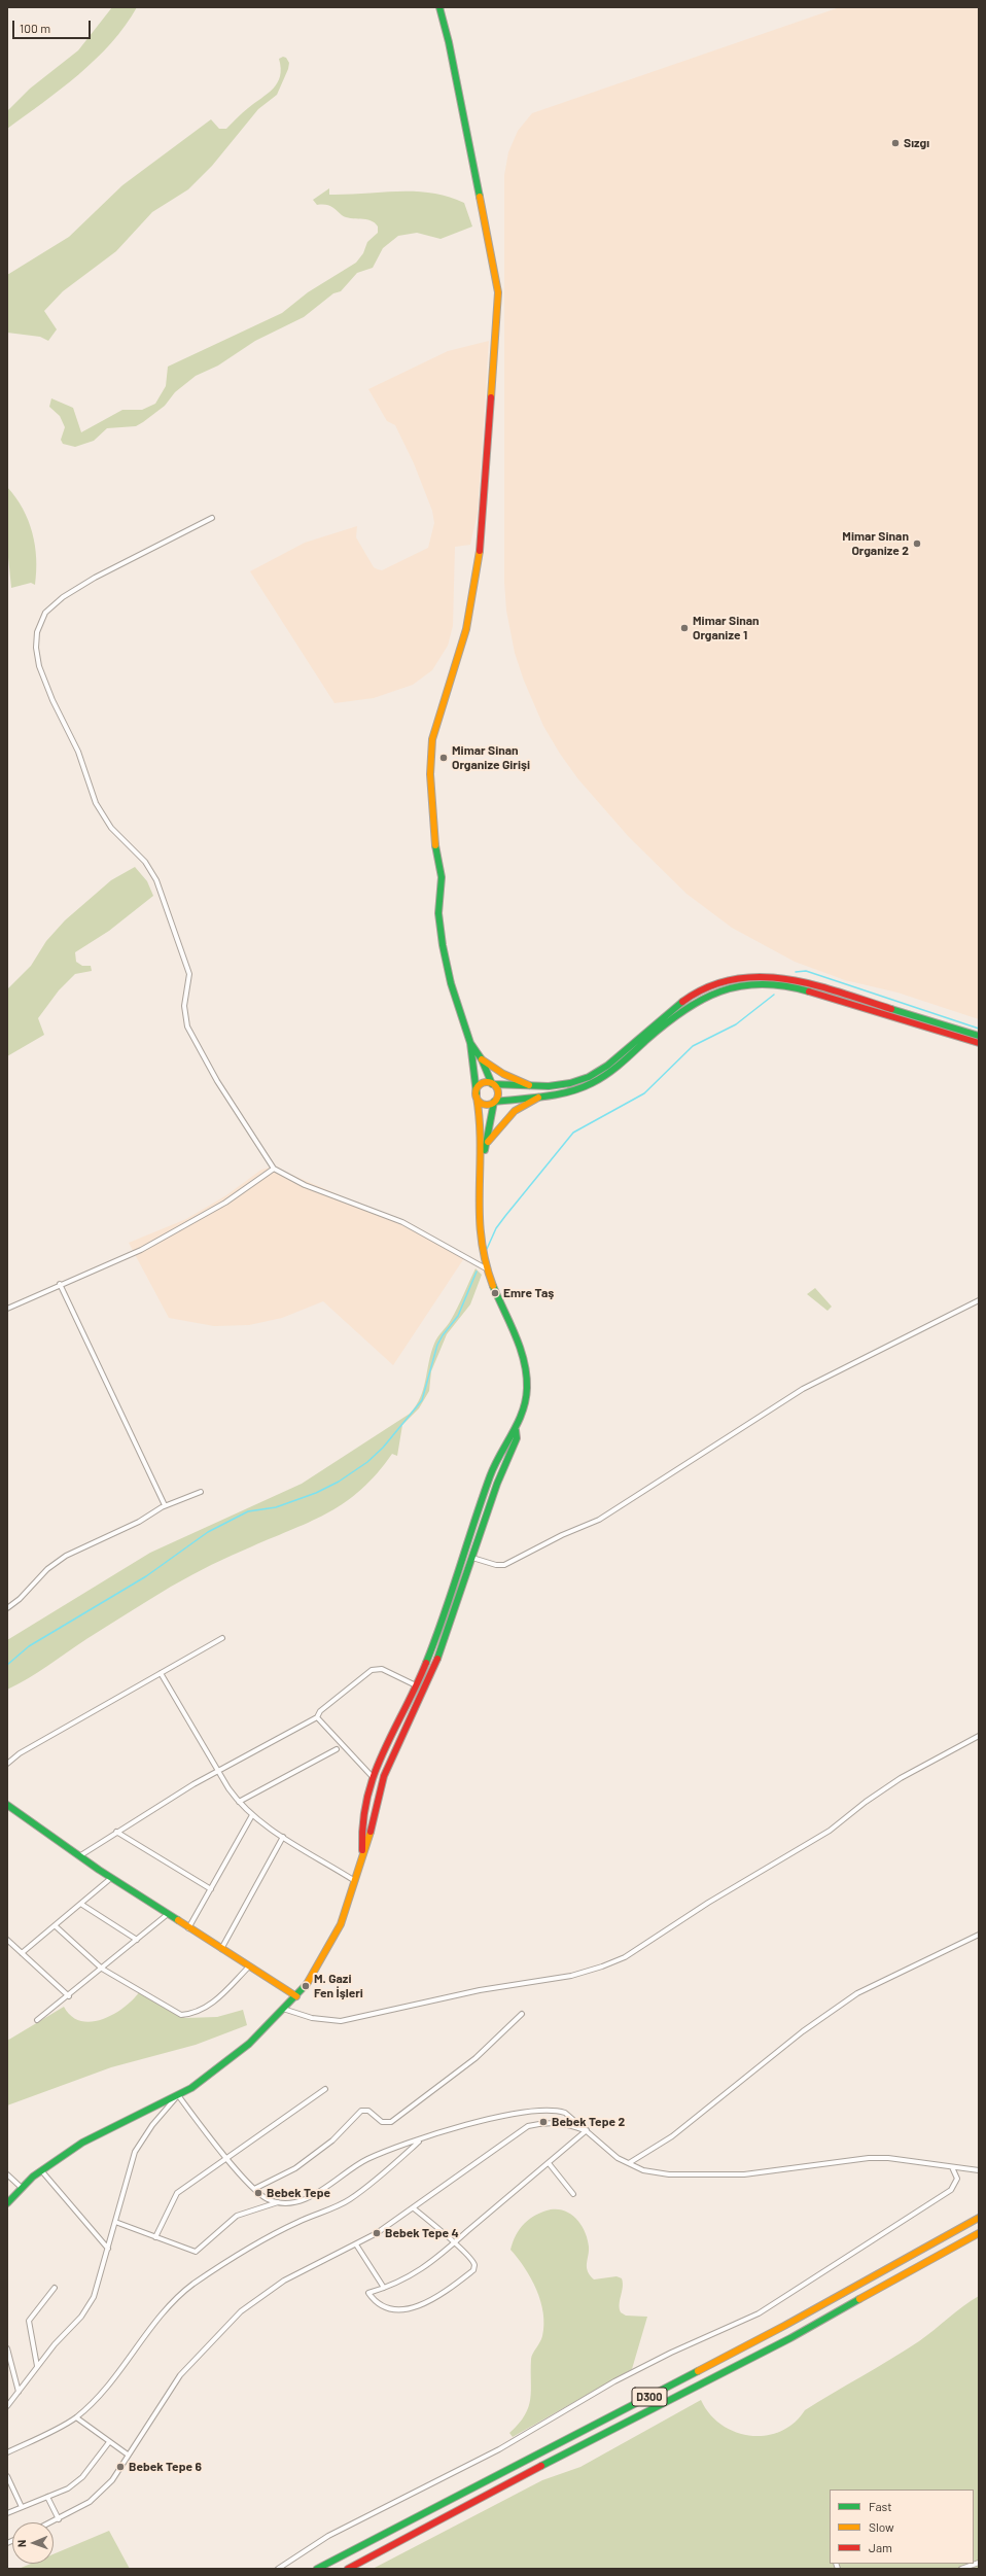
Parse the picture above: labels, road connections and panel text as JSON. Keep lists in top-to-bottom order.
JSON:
{
  "streets": {
    "main road": ["D300"]
  },
  "places": [
    "Sızgı",
    "Mimar Sinan Organize 2",
    "Mimar Sinan Organize 1",
    "Mimar Sinan Organize Girişi",
    "Emre Taş",
    "M. Gazi Fen İşleri",
    "Bebek Tepe 2",
    "Bebek Tepe",
    "Bebek Tepe 4",
    "Bebek Tepe 6"
  ],
  "legend": ["Fast", "Slow", "Jam"],
  "scale_bar": "100 m",
  "north": "left"
}
